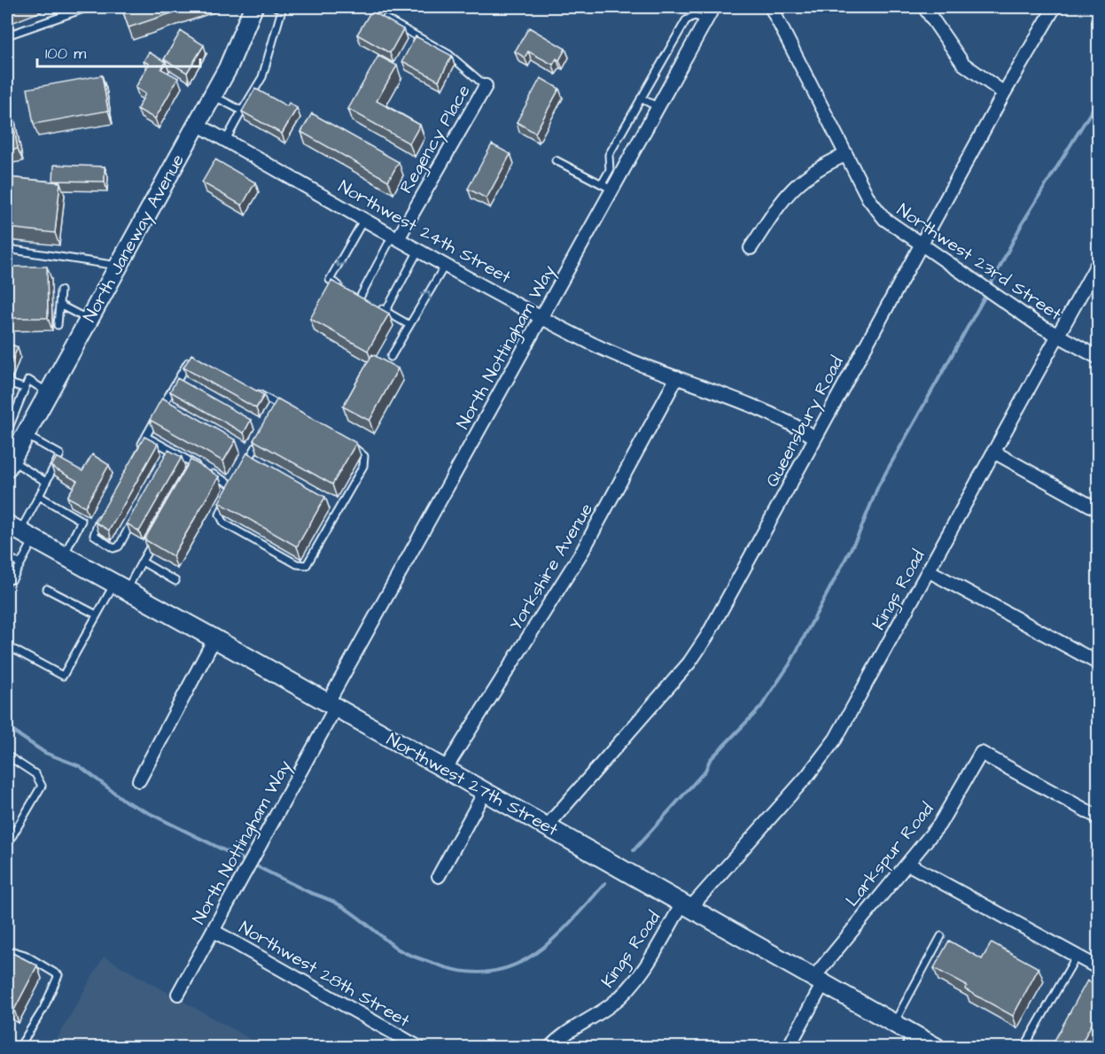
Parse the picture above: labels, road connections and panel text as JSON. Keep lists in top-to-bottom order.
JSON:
{
  "streets": {
    "main road": ["North Janeway Avenue", "Northwest 27th Street"],
    "street": [
      "Regency Place",
      "Northwest 24th Street",
      "Northwest 23rd Street",
      "North Nottingham Way",
      "Queensbury Road",
      "Yorkshire Avenue",
      "Kings Road",
      "Larkspur Road",
      "Northwest 28th Street"
    ]
  },
  "crossings": [
    ["Regency Place", "Northwest 24th Street"],
    ["Northwest 24th Street", "North Janeway Avenue"],
    ["Northwest 24th Street", "North Nottingham Way"],
    ["Northwest 24th Street", "Queensbury Road"],
    ["Northwest 24th Street", "Yorkshire Avenue"],
    ["Northwest 23rd Street", "Queensbury Road"],
    ["Northwest 23rd Street", "Kings Road"],
    ["North Nottingham Way", "Northwest 27th Street"],
    ["North Nottingham Way", "Northwest 28th Street"],
    ["Queensbury Road", "Northwest 27th Street"],
    ["Yorkshire Avenue", "Northwest 27th Street"],
    ["Kings Road", "Northwest 27th Street"],
    ["Northwest 27th Street", "Larkspur Road"]
  ],
  "scale_bar": "100 m"
}
